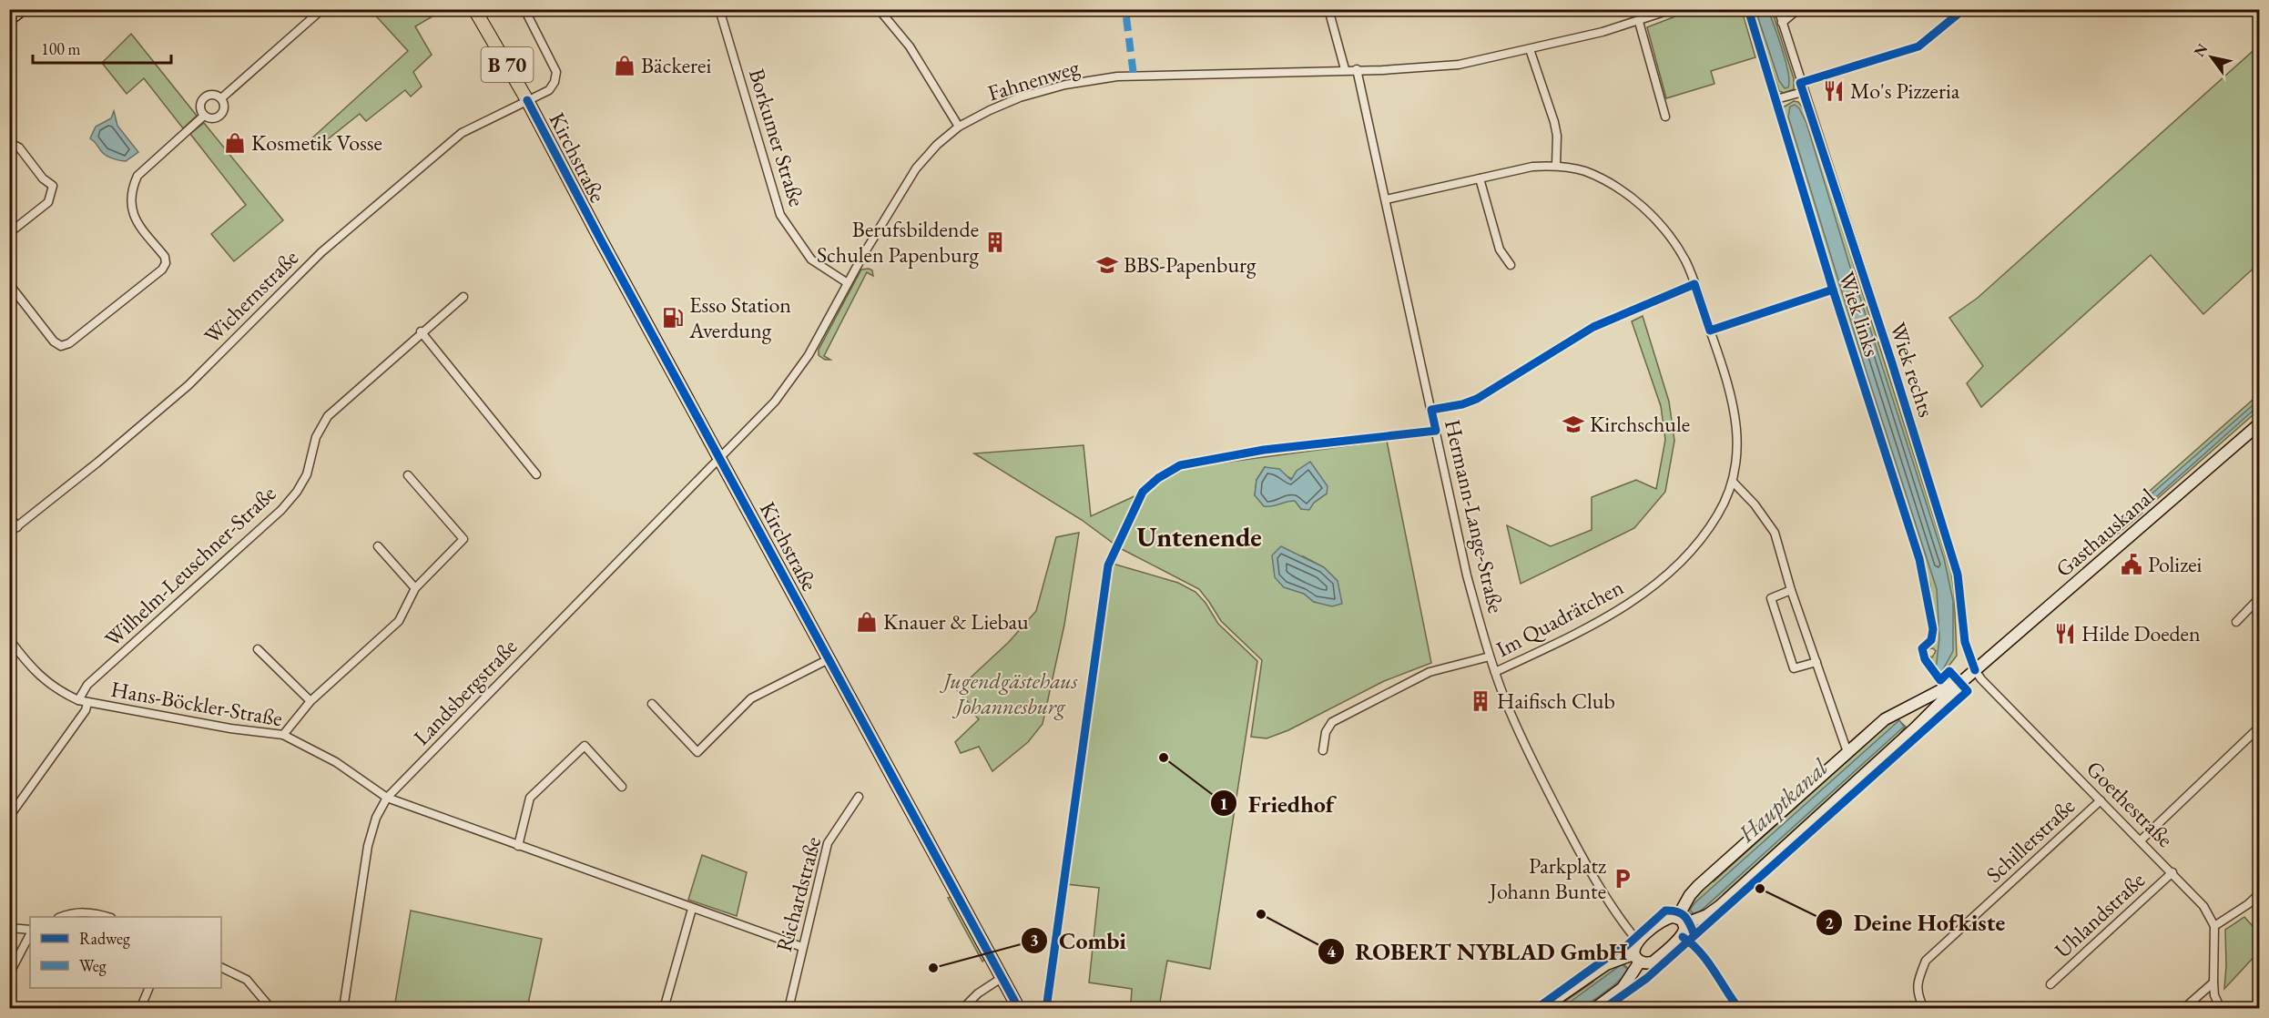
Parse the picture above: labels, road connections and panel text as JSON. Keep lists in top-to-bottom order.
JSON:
{
  "streets": {
    "main road": ["B 70", "Kirchstraße"],
    "street": [
      "Fahnenweg",
      "Borkumer Straße",
      "Wichernstraße",
      "Wiek links",
      "Wiek rechts",
      "Hermann-Lange-Straße",
      "Gasthauskanal",
      "Wilhelm-Leuschner-Straße",
      "Im Quadrätchen",
      "Landsbergstraße",
      "Hans-Böckler-Straße",
      "Goethestraße",
      "Schillerstraße",
      "Richardstraße",
      "Uhlandstraße"
    ]
  },
  "crossings": [
    ["Fahnenweg", "Borkumer Straße"],
    ["Fahnenweg", "Kirchstraße"],
    ["Fahnenweg", "Hermann-Lange-Straße"],
    ["Fahnenweg", "Landsbergstraße"],
    ["Kirchstraße", "Wichernstraße"],
    ["Kirchstraße", "Landsbergstraße"],
    ["Wiek rechts", "Gasthauskanal"],
    ["Wiek rechts", "Goethestraße"],
    ["Hermann-Lange-Straße", "Im Quadrätchen"],
    ["Gasthauskanal", "Goethestraße"],
    ["Wilhelm-Leuschner-Straße", "Hans-Böckler-Straße"],
    ["Landsbergstraße", "Hans-Böckler-Straße"],
    ["Hans-Böckler-Straße", "Richardstraße"],
    ["Goethestraße", "Schillerstraße"],
    ["Goethestraße", "Uhlandstraße"]
  ],
  "districts": ["Untenende"],
  "water": ["Hauptkanal"],
  "parks": ["Jugendgästehaus Johannesburg"],
  "places": {
    "shop": ["Bäckerei", "Kosmetik Vosse", "Knauer & Liebau"],
    "restaurant": ["Mo's Pizzeria", "Hilde Doeden"],
    "building": ["Berufsbildende Schulen Papenburg", "Haifisch Club"],
    "school or university": ["BBS-Papenburg", "Kirchschule"],
    "fuel station": ["Esso Station Averdung"],
    "public building": ["Polizei"],
    "other": [
      "Friedhof",
      "Deine Hofkiste",
      "ROBERT NYBLAD GmbH",
      "Combi"
    ],
    "parking": ["Parkplatz Johann Bunte"]
  },
  "legend": ["Radweg", "Weg"],
  "scale_bar": "100 m",
  "north": "top left"
}
